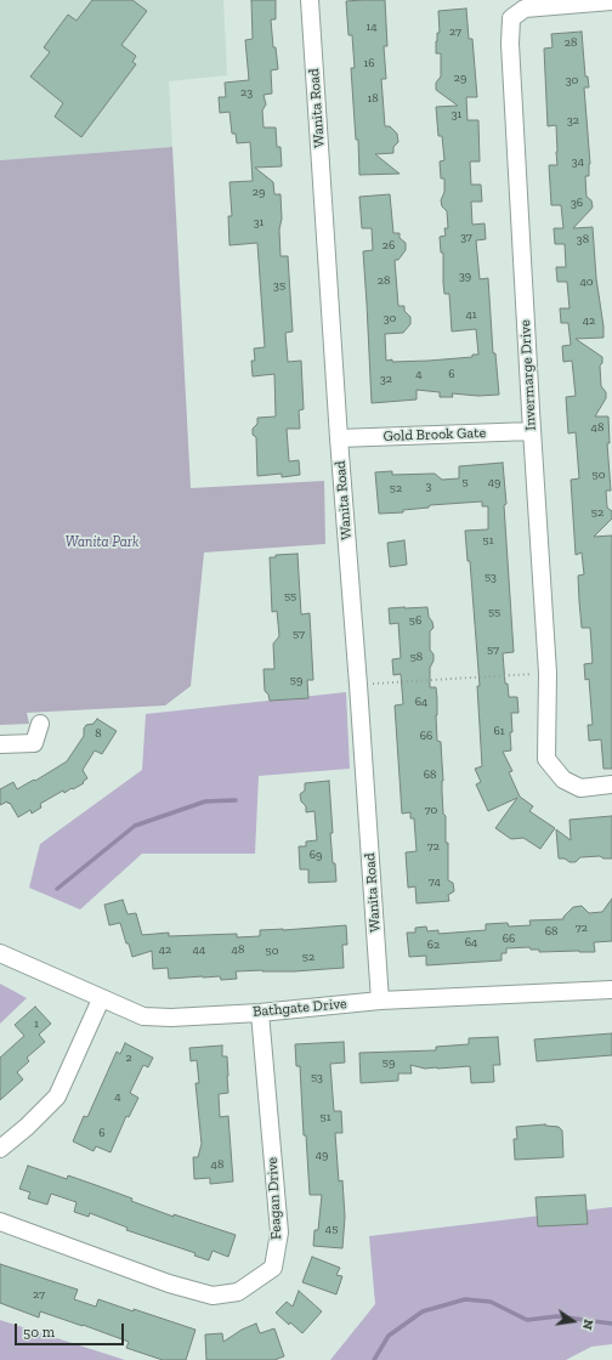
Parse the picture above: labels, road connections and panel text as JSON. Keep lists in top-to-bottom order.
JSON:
{
  "streets": {
    "street": [
      "Wanita Road",
      "Invermarge Drive",
      "Gold Brook Gate",
      "Bathgate Drive",
      "Feagan Drive"
    ]
  },
  "crossings": [
    ["Wanita Road", "Gold Brook Gate"],
    ["Wanita Road", "Bathgate Drive"],
    ["Invermarge Drive", "Gold Brook Gate"],
    ["Bathgate Drive", "Feagan Drive"]
  ],
  "parks": ["Wanita Park"],
  "house_numbers": [
    "14",
    "27",
    "28",
    "16",
    "29",
    "30",
    "23",
    "18",
    "31",
    "32",
    "34",
    "29",
    "36",
    "31",
    "37",
    "38",
    "26",
    "39",
    "28",
    "40",
    "35",
    "41",
    "30",
    "42",
    "4",
    "6",
    "32",
    "48",
    "50",
    "5",
    "49",
    "3",
    "52",
    "52",
    "51",
    "53",
    "55",
    "55",
    "56",
    "57",
    "57",
    "58",
    "59",
    "64",
    "61",
    "8",
    "66",
    "68",
    "70",
    "72",
    "69",
    "74",
    "72",
    "68",
    "66",
    "64",
    "62",
    "42",
    "44",
    "48",
    "50",
    "52",
    "1",
    "2",
    "59",
    "53",
    "4",
    "51",
    "6",
    "49",
    "48",
    "45",
    "27"
  ],
  "scale_bar": "50 m",
  "north": "right"
}
